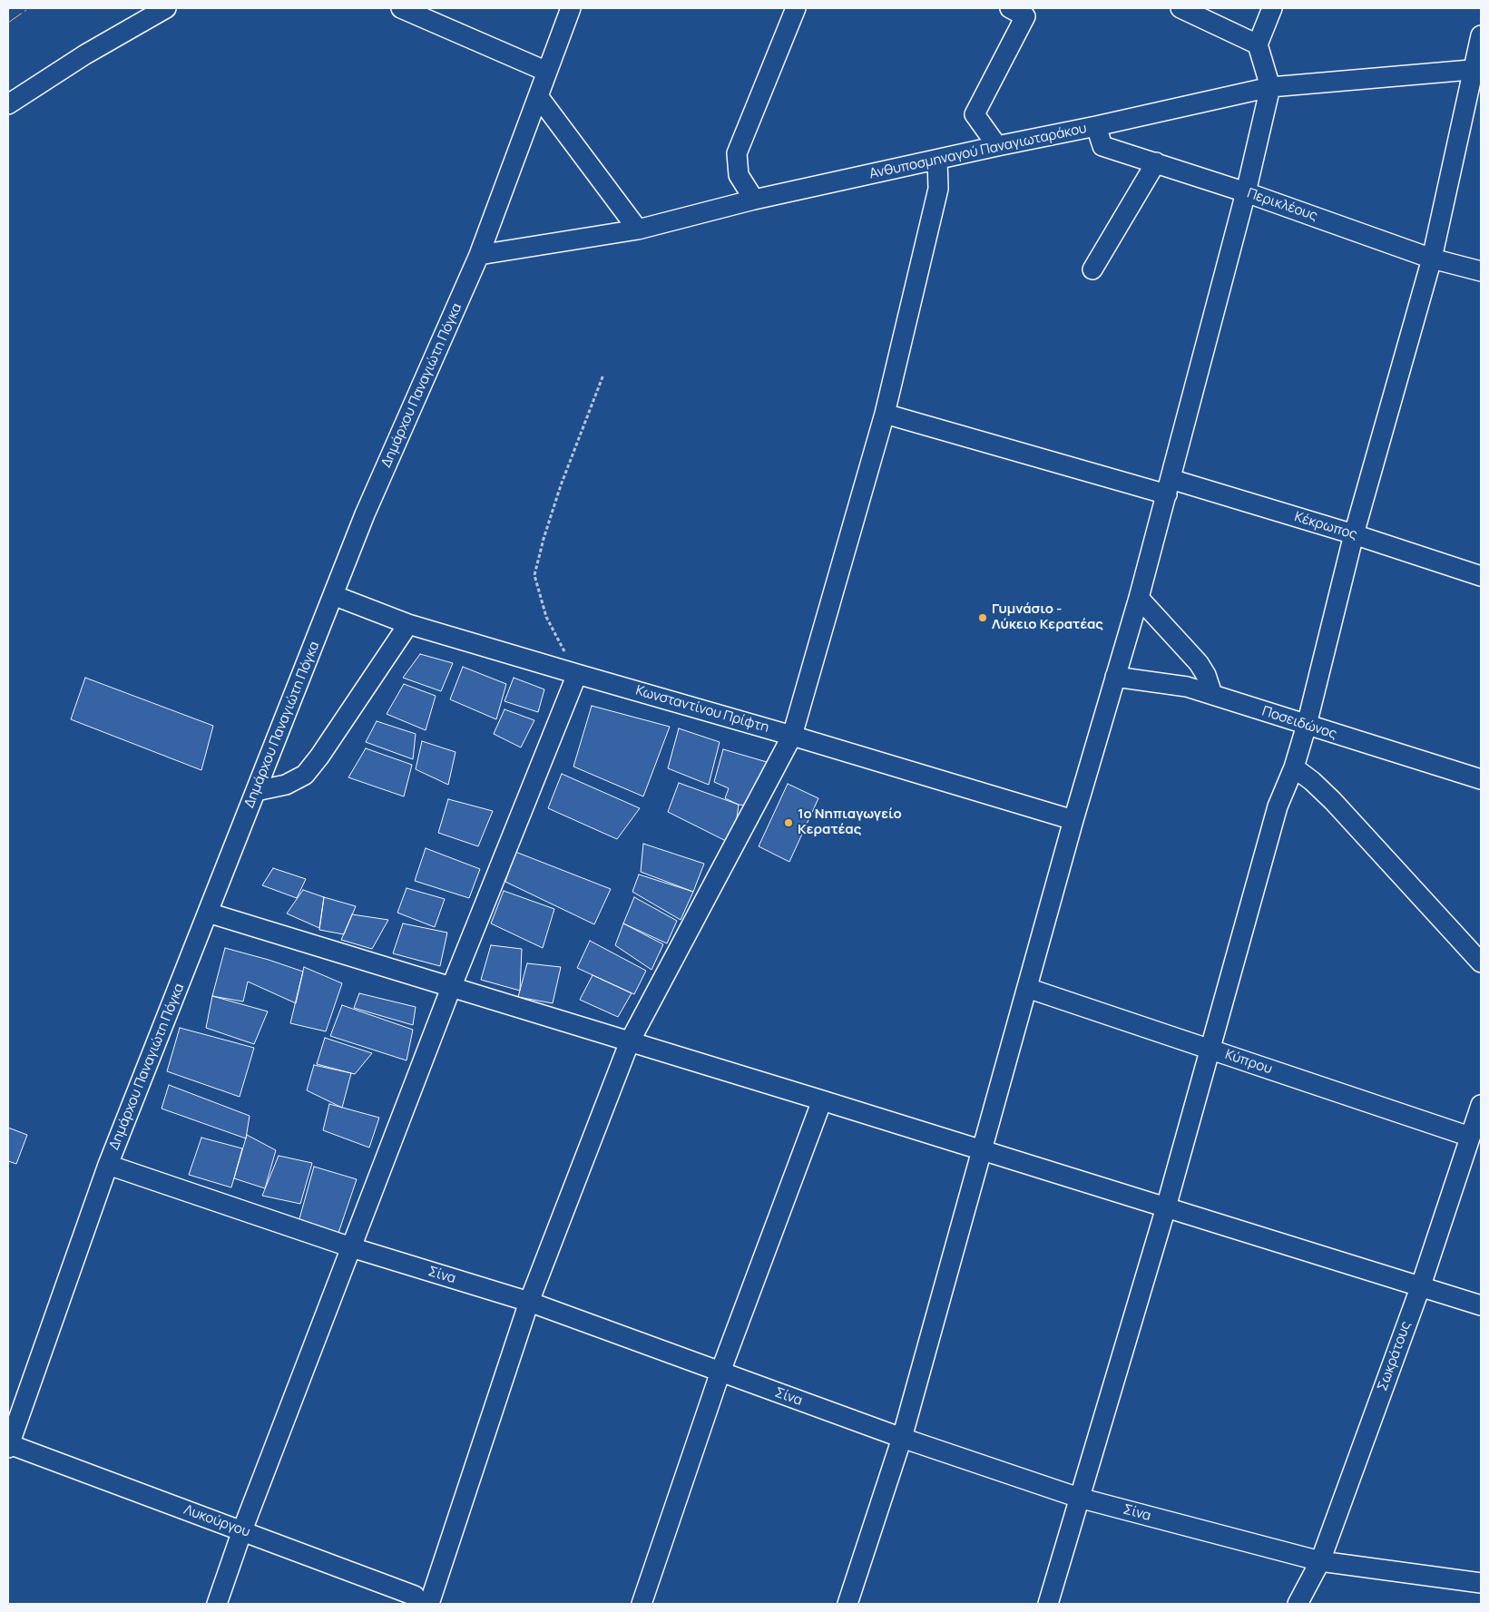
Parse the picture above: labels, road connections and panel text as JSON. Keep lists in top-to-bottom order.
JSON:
{
  "streets": {
    "street": [
      "Ανθυποσμηναγού Παναγιωταράκου",
      "Περικλέους",
      "Δημάρχου Παναγιώτη Πόγκα",
      "Κέκρωπος",
      "Κωνσταντίνου Πρίφτη",
      "Ποσειδώνος",
      "Κύπρου",
      "Σίνα",
      "Σωκράτους",
      "Λυκούργου"
    ]
  },
  "crossings": [
    ["Ανθυποσμηναγού Παναγιωταράκου", "Περικλέους"],
    ["Ανθυποσμηναγού Παναγιωταράκου", "Δημάρχου Παναγιώτη Πόγκα"],
    ["Δημάρχου Παναγιώτη Πόγκα", "Κωνσταντίνου Πρίφτη"],
    ["Δημάρχου Παναγιώτη Πόγκα", "Σίνα"],
    ["Δημάρχου Παναγιώτη Πόγκα", "Λυκούργου"],
    ["Κύπρου", "Σωκράτους"],
    ["Σίνα", "Σωκράτους"]
  ],
  "places": ["Γυμνάσιο - Λύκειο Κερατέας", "1ο Νηπιαγωγείο Κερατέας"]
}
